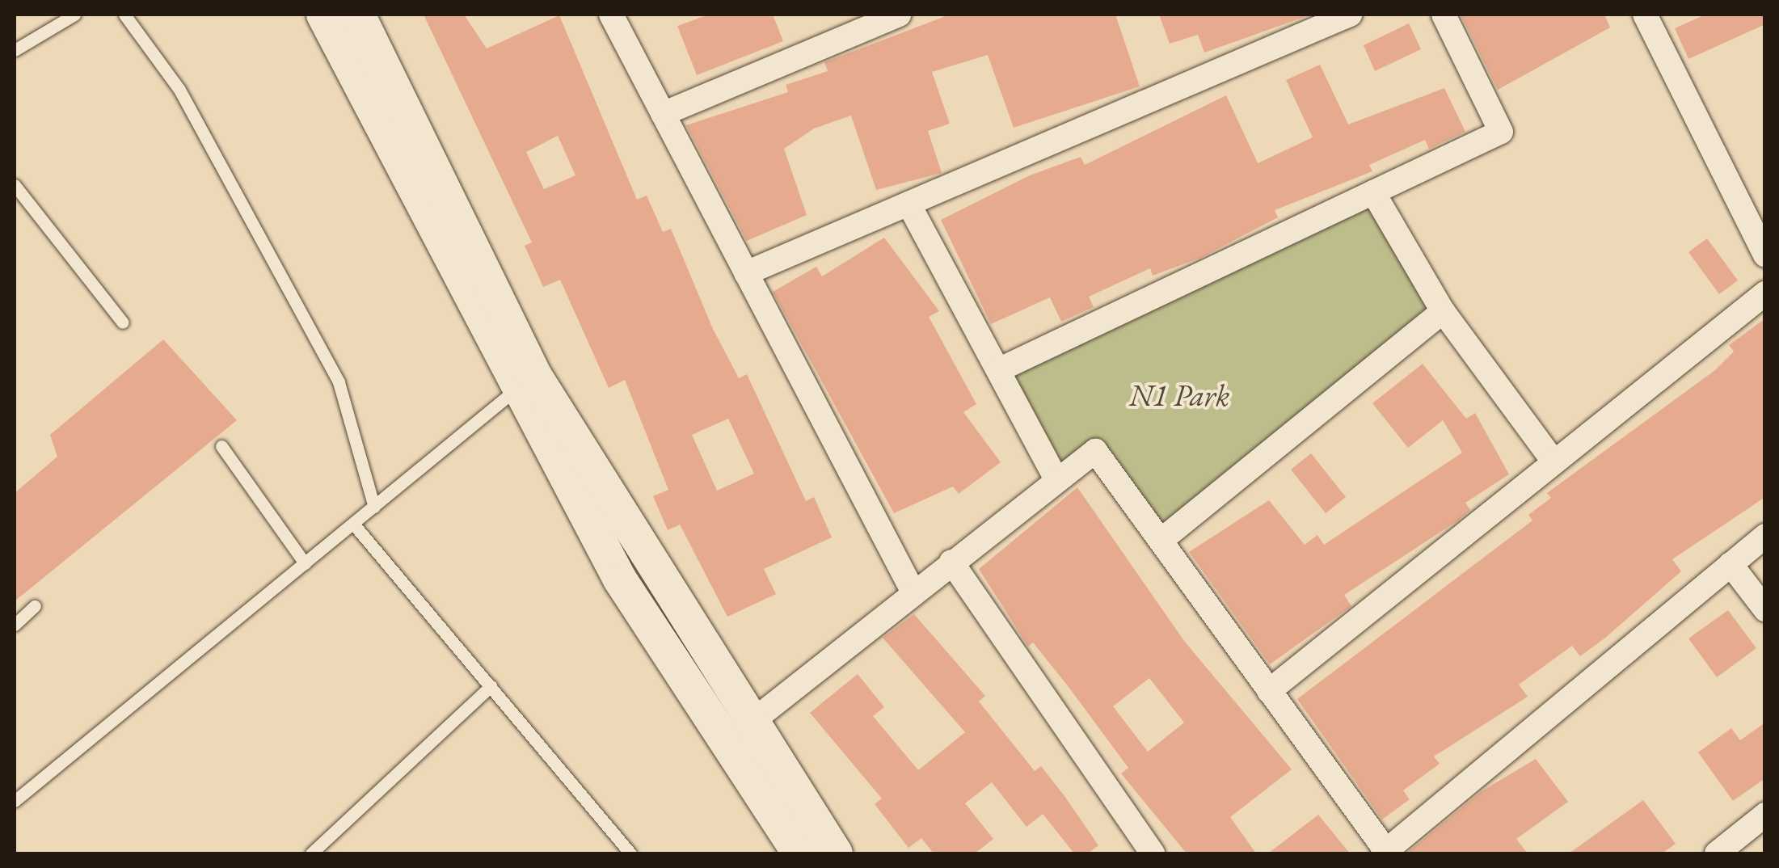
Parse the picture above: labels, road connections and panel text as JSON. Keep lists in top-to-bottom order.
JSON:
{
  "parks": ["N1 Park"]
}
